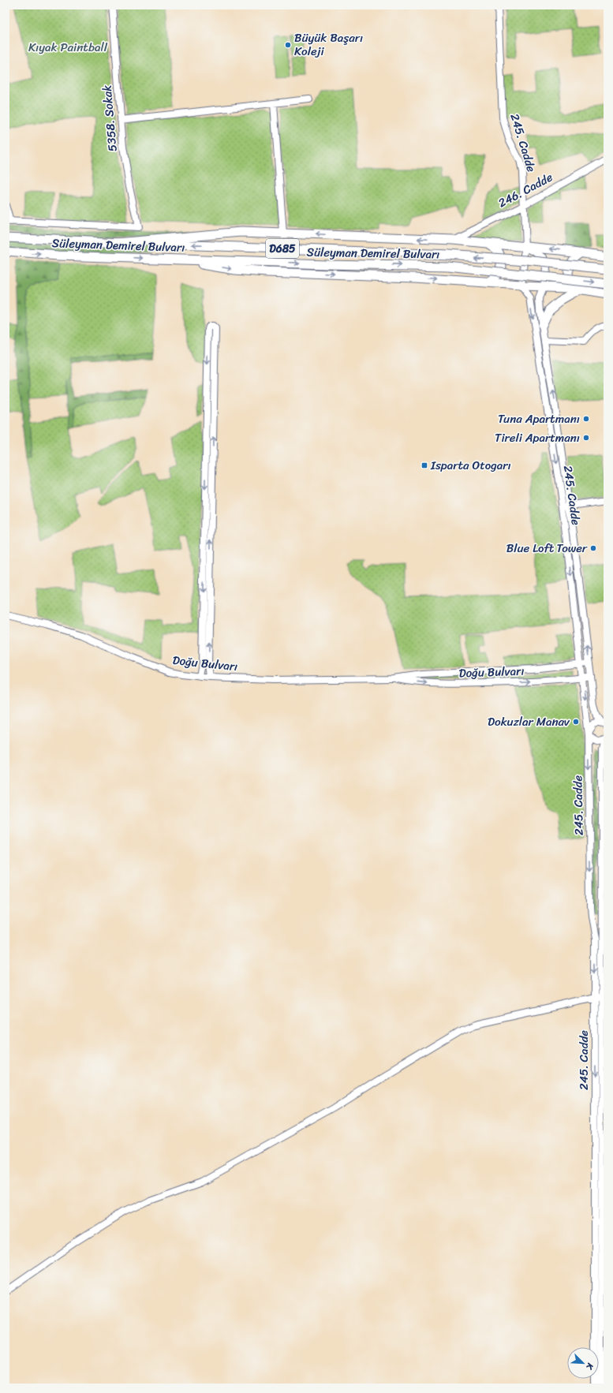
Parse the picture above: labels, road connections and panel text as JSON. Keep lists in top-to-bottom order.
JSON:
{
  "streets": {
    "highway": ["Süleyman Demirel Bulvarı", "D685"],
    "street": [
      "5358. Sokak",
      "245. Cadde",
      "246. Cadde",
      "Doğu Bulvarı"
    ]
  },
  "crossings": [
    ["245. Cadde", "246. Cadde"],
    ["245. Cadde", "Doğu Bulvarı"]
  ],
  "parks": ["Kıyak Paintball"],
  "places": {
    "other": [
      "Büyük Başarı Koleji",
      "Tuna Apartmanı",
      "Tireli Apartmanı",
      "Blue Loft Tower",
      "Dokuzlar Manav"
    ],
    "transit": ["Isparta Otogarı"]
  },
  "north": "bottom right"
}
